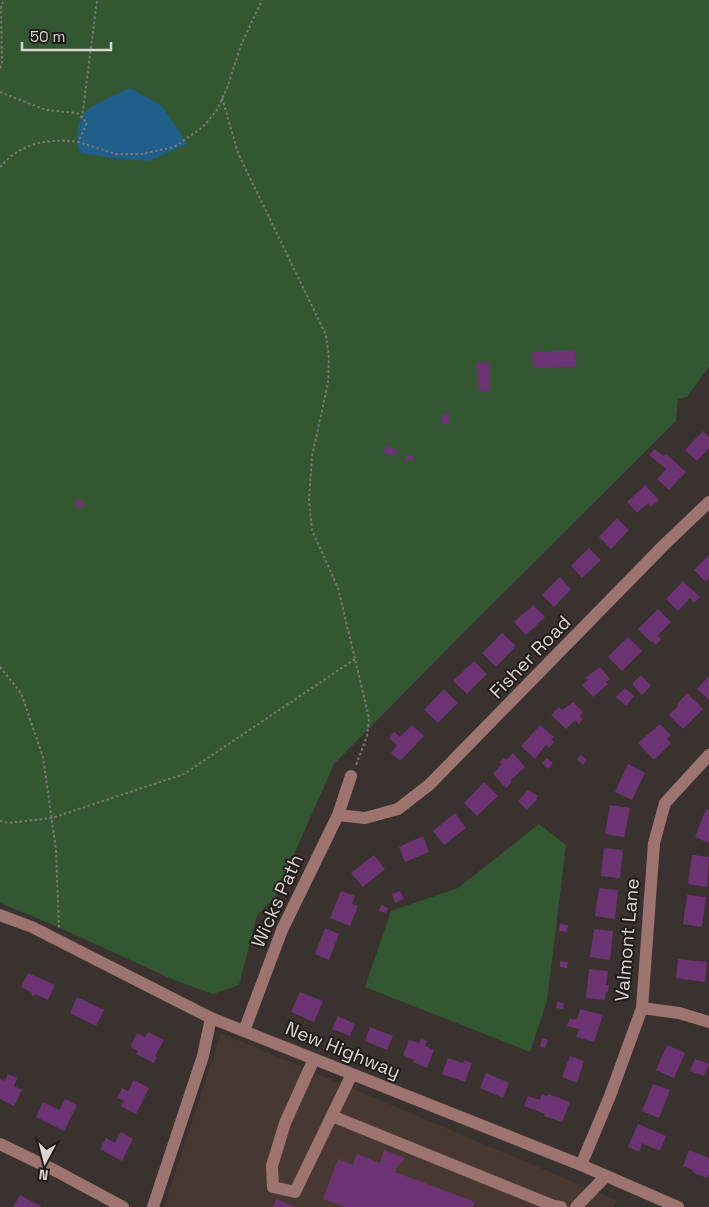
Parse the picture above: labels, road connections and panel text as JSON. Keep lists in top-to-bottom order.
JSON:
{
  "streets": {
    "street": [
      "Fisher Road",
      "Wicks Path",
      "Valmont Lane",
      "New Highway"
    ]
  },
  "crossings": [
    ["Fisher Road", "Wicks Path"],
    ["Wicks Path", "New Highway"],
    ["Valmont Lane", "New Highway"]
  ],
  "scale_bar": "50 m",
  "north": "bottom"
}
